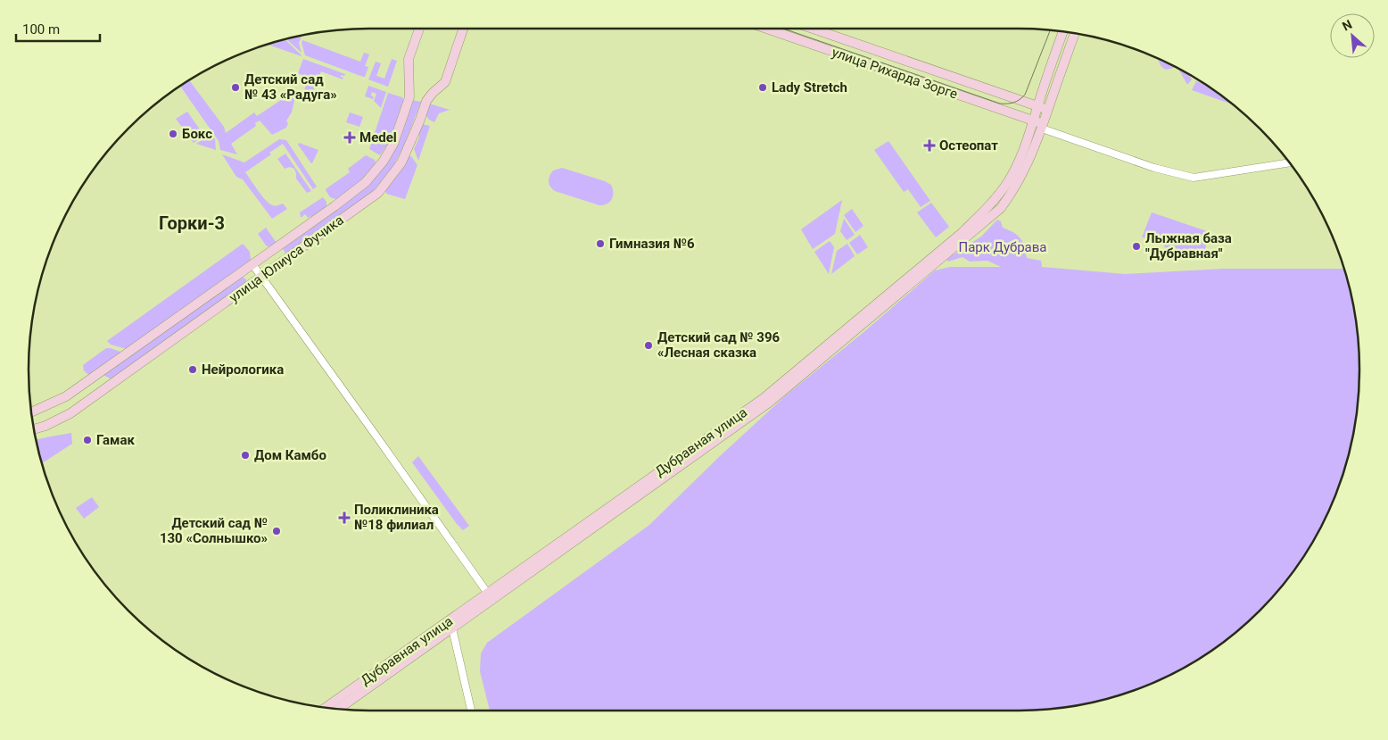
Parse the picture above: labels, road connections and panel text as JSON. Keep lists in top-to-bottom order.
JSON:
{
  "streets": {
    "street": ["улица Рихарда Зорге", "улица Юлиуса Фучика", "Дубравная улица"]
  },
  "crossings": [
    ["улица Рихарда Зорге", "Дубравная улица"]
  ],
  "districts": ["Горки-3"],
  "parks": ["Парк Дубрава"],
  "places": {
    "other": [
      "Детский сад № 43 «Радуга»",
      "Lady Stretch",
      "Бокс",
      "Гимназия №6",
      "Лыжная база \"Дубравная\"",
      "Детский сад № 396 «Лесная сказка",
      "Нейрологика",
      "Гамак",
      "Дом Камбо",
      "Детский сад № 130 «Солнышко»"
    ],
    "health": ["Medel", "Остеопат", "Поликлиника №18 филиал"]
  },
  "scale_bar": "100 m",
  "north": "top left"
}
